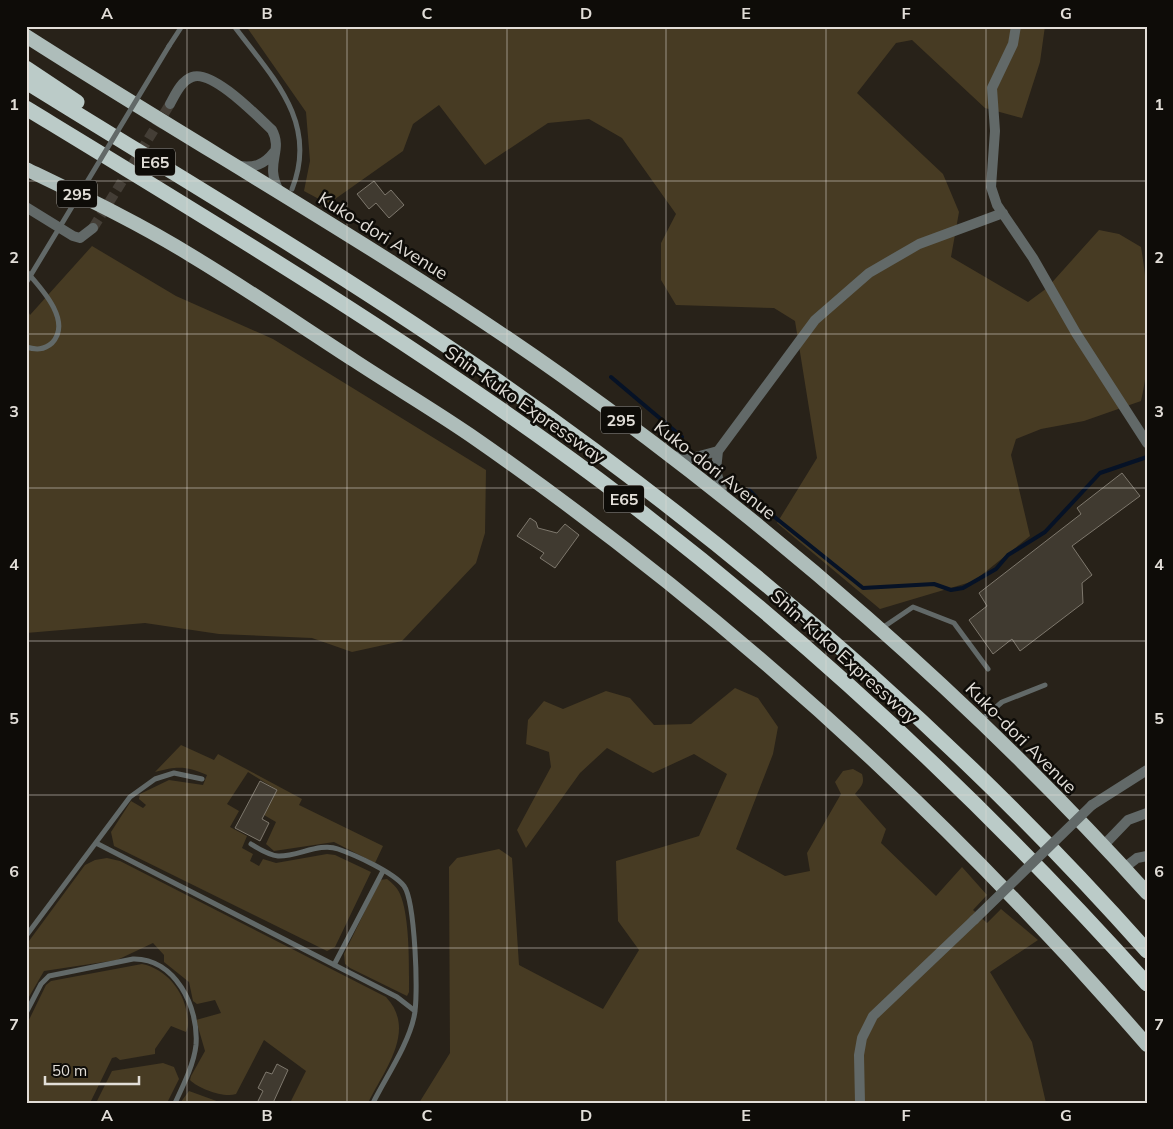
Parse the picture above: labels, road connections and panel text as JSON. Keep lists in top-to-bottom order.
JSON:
{
  "streets": {
    "highway": [
      "E65",
      "295",
      "Kuko-dori Avenue",
      "Shin-Kuko Expressway"
    ]
  },
  "scale_bar": "50 m",
  "grid": {
    "columns": [
      "A",
      "B",
      "C",
      "D",
      "E",
      "F",
      "G"
    ],
    "rows": [
      "1",
      "2",
      "3",
      "4",
      "5",
      "6",
      "7"
    ]
  }
}
